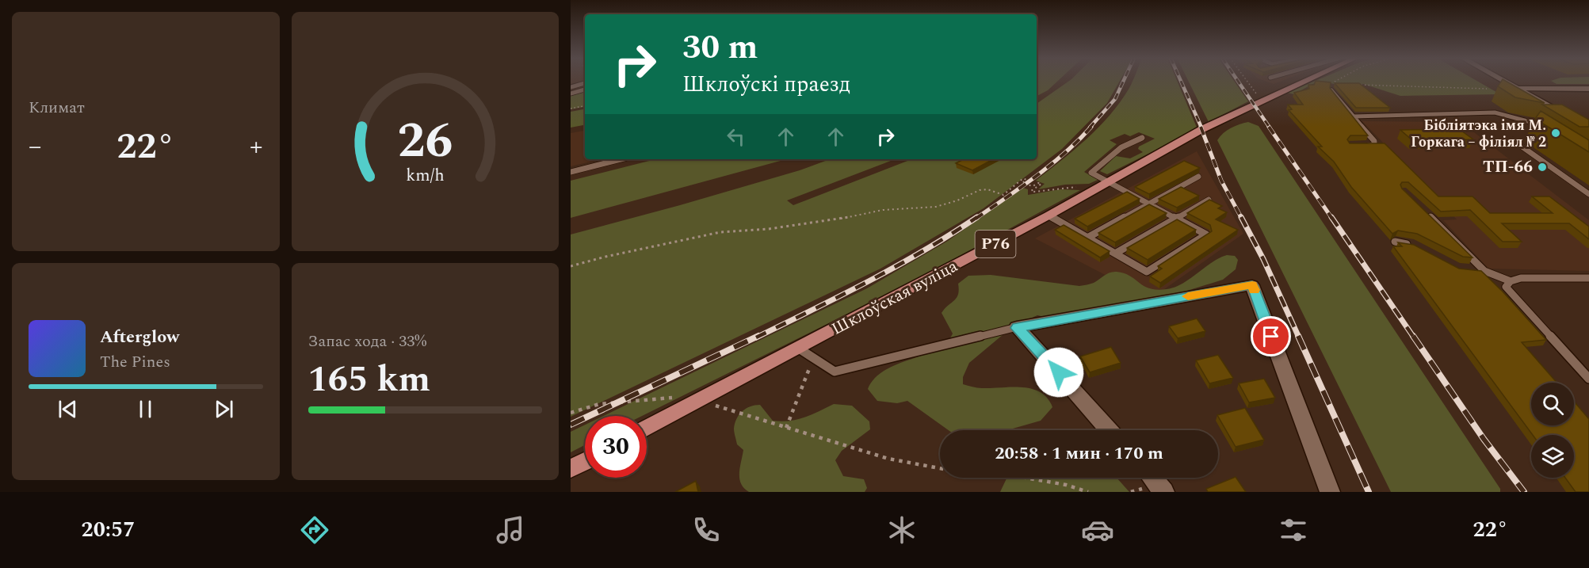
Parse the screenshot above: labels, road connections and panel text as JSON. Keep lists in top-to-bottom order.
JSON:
{
  "streets": {
    "main road": ["Р76", "Шклоўская вуліца"]
  },
  "places": ["Бібліятэка імя М. Горкага – філіял № 2", "ТП-66"],
  "page": {
    "tile": [
      "Климат",
      ["Запас хода · 33%", "165 km"]
    ],
    "turn": ["30 m", "Шклоўскі праезд"],
    "heat": ["−", "22°", "+"],
    "song": ["Afterglow", "The Pines"],
    "limit": "30",
    "trip": "20:58 · 1 мин · 170 m",
    "tabs": ["20:57", "22°"],
    "gauge": ["26", "km/h"]
  }
}
